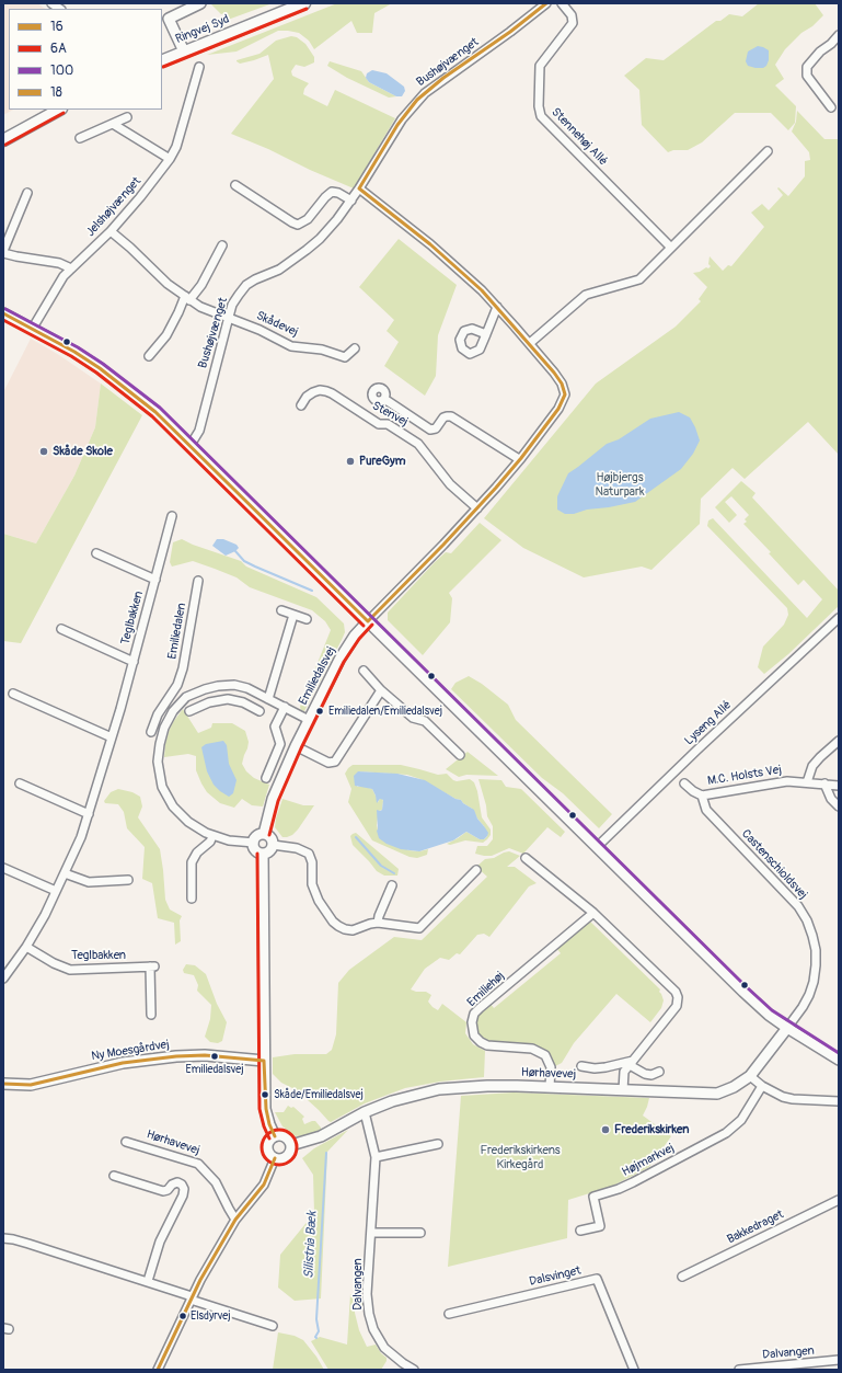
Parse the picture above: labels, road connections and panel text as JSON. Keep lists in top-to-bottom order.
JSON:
{
  "streets": {
    "main road": ["Ringvej Syd"],
    "street": [
      "Bushøjvænget",
      "Stennehøj Allé",
      "Jelshøjvænget",
      "Skådevej",
      "Stenvej",
      "Teglbakken",
      "Emiliedalen",
      "Emiliedalsvej",
      "Lyseng Allé",
      "M.C. Holsts Vej",
      "Castenschioldsvej",
      "Emiliehøj",
      "Ny Moesgårdvej",
      "Hørhavevej",
      "Højmarkvej",
      "Bakkedraget",
      "Dalsvinget",
      "Dalvangen"
    ]
  },
  "crossings": [
    ["Bushøjvænget", "Skådevej"],
    ["Jelshøjvænget", "Skådevej"],
    ["M.C. Holsts Vej", "Castenschioldsvej"],
    ["Castenschioldsvej", "Hørhavevej"],
    ["Emiliehøj", "Hørhavevej"],
    ["Hørhavevej", "Dalvangen"]
  ],
  "water": ["Silistria Bæk"],
  "parks": ["Højbjergs Naturpark", "Frederikskirkens Kirkegård"],
  "places": [
    "Skåde Skole",
    "PureGym",
    "Emiliedalen/Emiliedalsvej",
    "Emiliedalsvej",
    "Skåde/Emiliedalsvej",
    "Frederikskirken",
    "Elsdyrvej"
  ],
  "lines": [
    "transit line 16",
    "transit line 6A",
    "transit line 100",
    "transit line 18"
  ],
  "legend": [
    "16",
    "6A",
    "100",
    "18"
  ]
}
